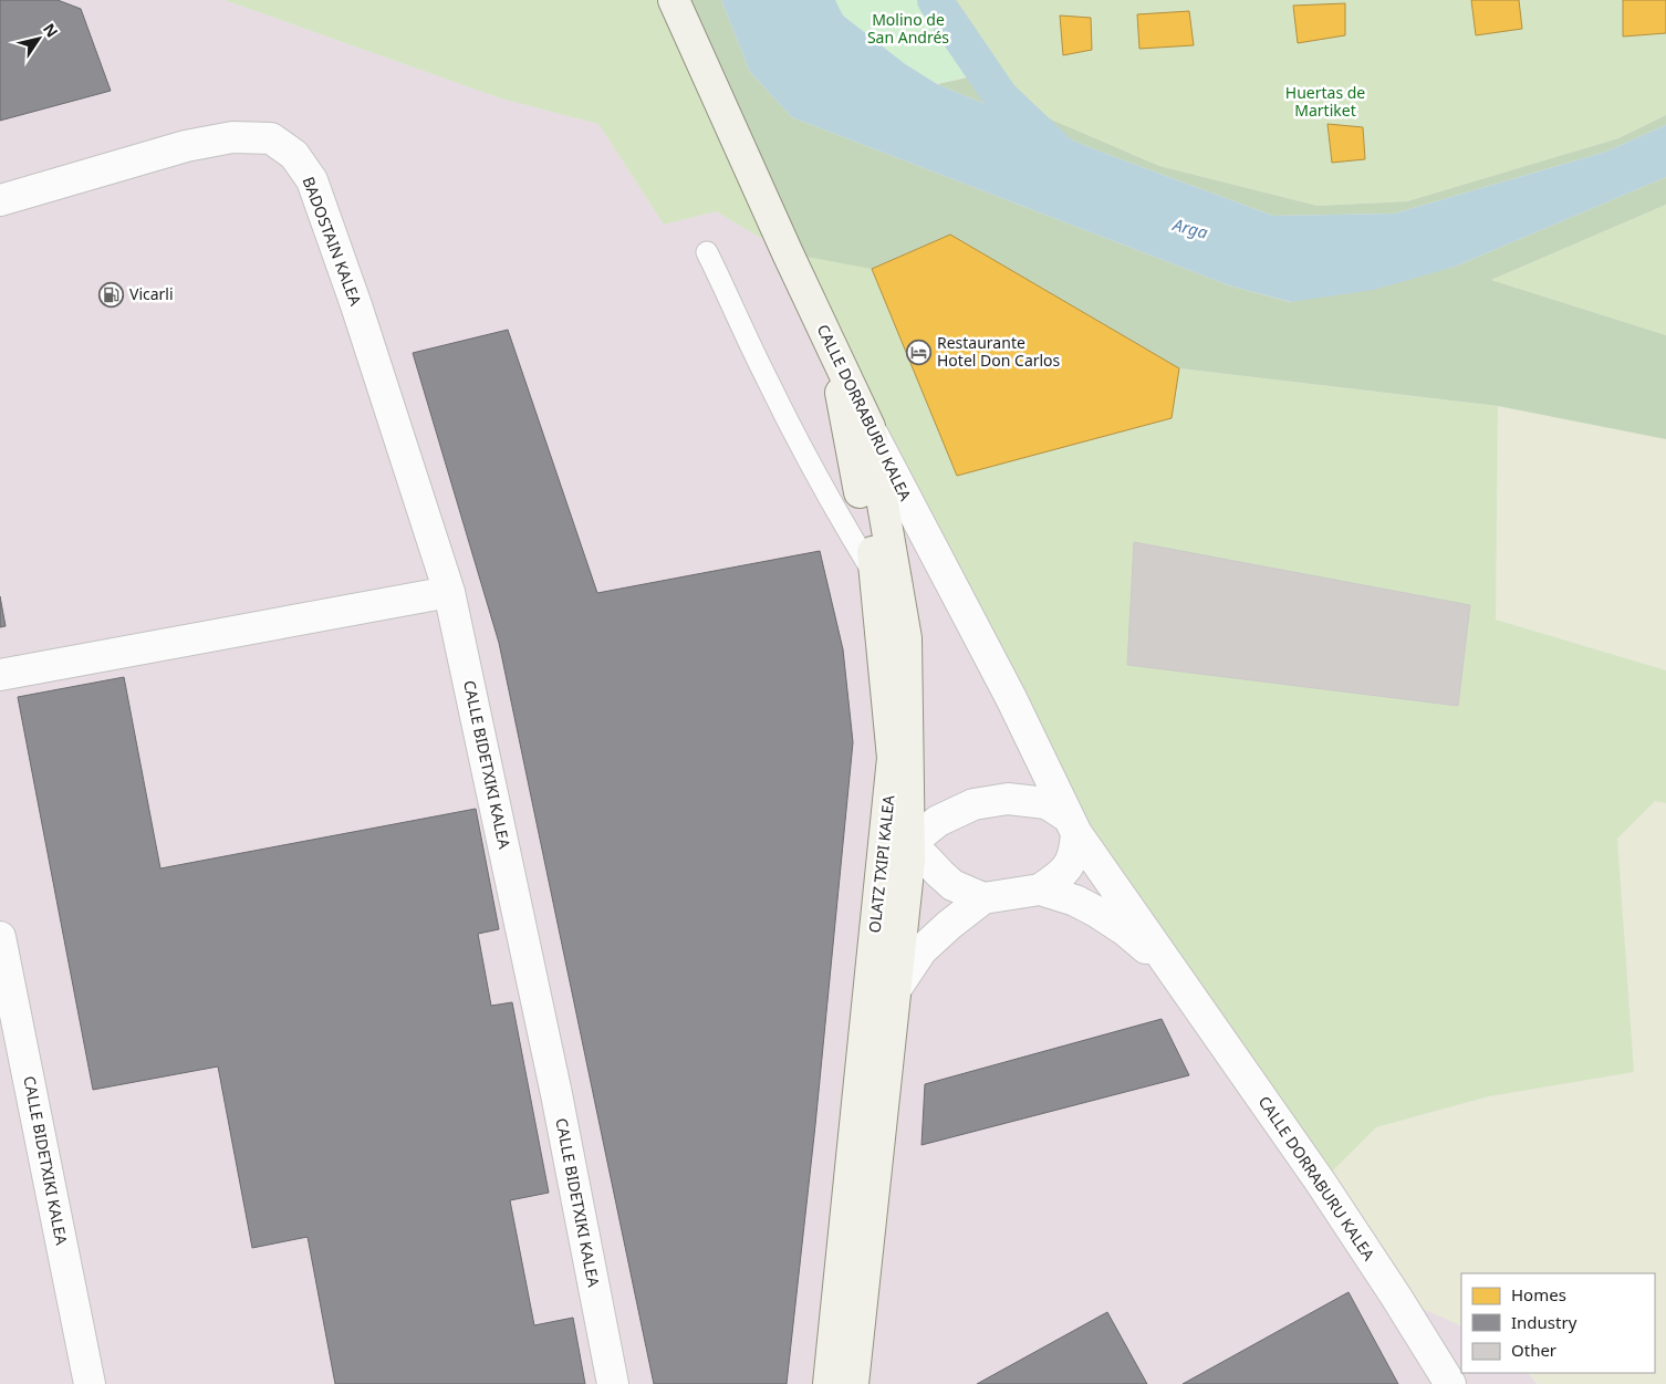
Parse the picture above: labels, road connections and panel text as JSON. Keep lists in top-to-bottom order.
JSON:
{
  "streets": {
    "main road": ["CALLE DORRABURU KALEA", "OLATZ TXIPI KALEA"],
    "street": ["BADOSTAIN KALEA", "CALLE BIDETXIKI KALEA"]
  },
  "crossings": [
    ["BADOSTAIN KALEA", "CALLE BIDETXIKI KALEA"],
    ["CALLE DORRABURU KALEA", "OLATZ TXIPI KALEA"]
  ],
  "water": ["Arga"],
  "parks": ["Molino de San Andrés", "Huertas de Martiket"],
  "places": {
    "fuel station": ["Vicarli"],
    "hotel": ["Restaurante Hotel Don Carlos"]
  },
  "legend": ["Homes", "Industry", "Other"],
  "north": "top right"
}
